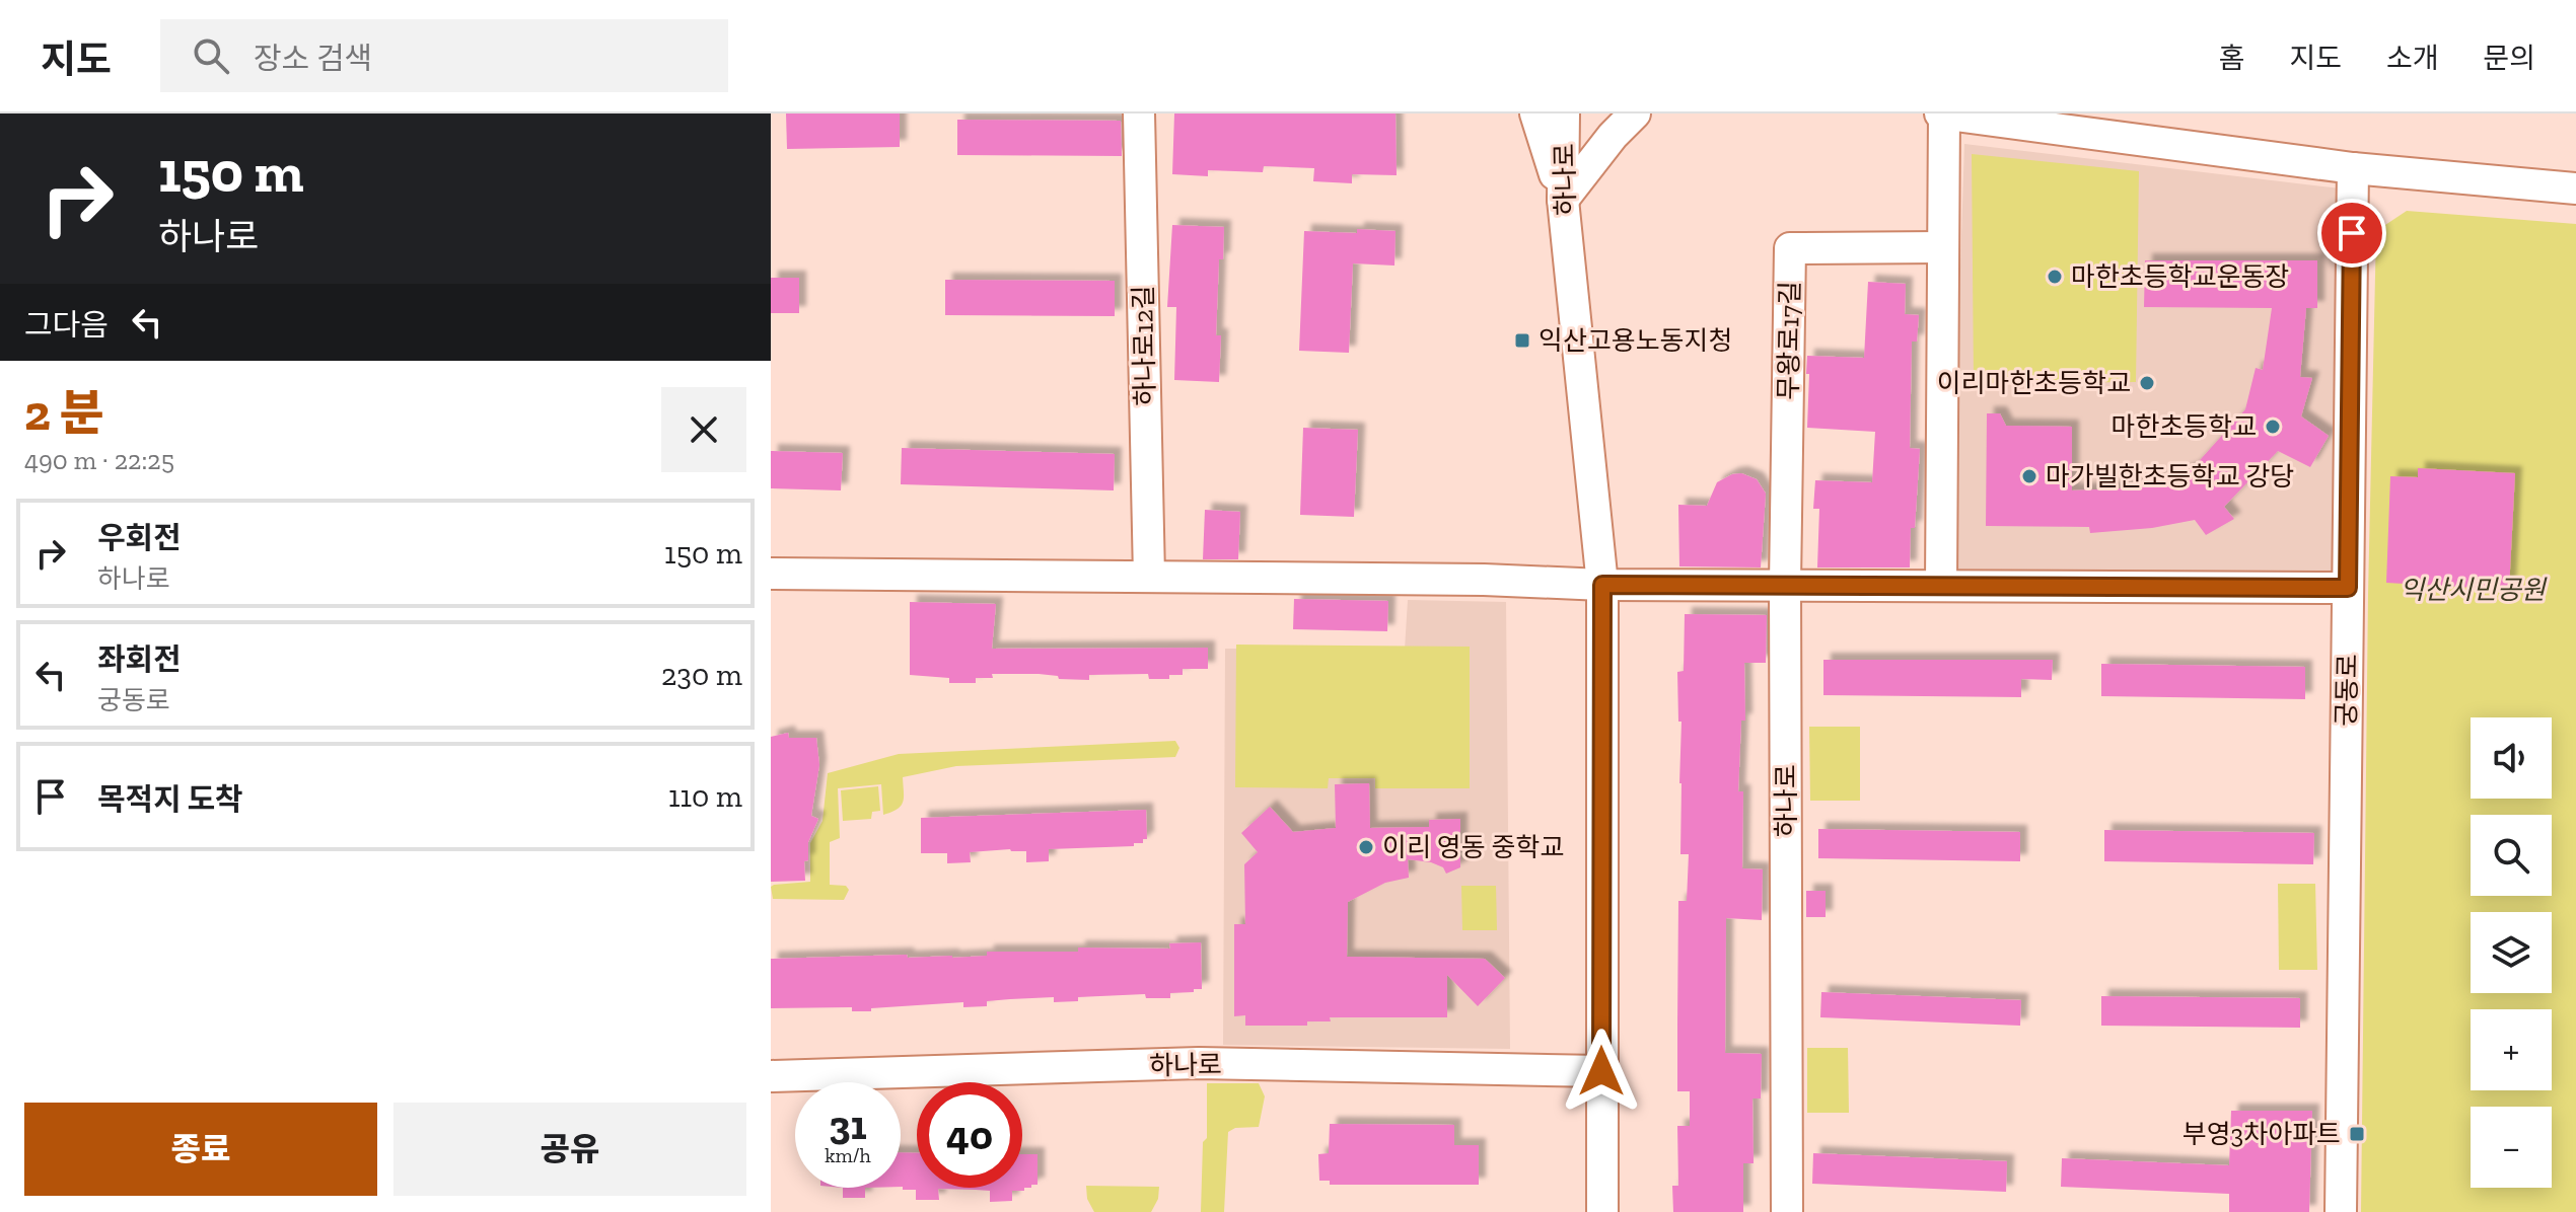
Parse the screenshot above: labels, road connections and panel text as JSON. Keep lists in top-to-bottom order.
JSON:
{
  "streets": {
    "street": [
      "하나로",
      "무왕로17길",
      "하나로12길",
      "궁동로"
    ]
  },
  "crossings": [
    ["하나로", "무왕로17길"]
  ],
  "parks": ["익산시민공원"],
  "places": {
    "other": [
      "마한초등학교운동장",
      "이리마한초등학교",
      "마한초등학교",
      "마가빌한초등학교 강당",
      "이리 영동 중학교"
    ],
    "transit": ["익산고용노동지청", "부영3차아파트"]
  },
  "page": {
    "header": "지도",
    "search": "장소 검색",
    "nav": [
      "홈",
      "지도",
      "소개",
      "문의"
    ],
    "turn": ["150 m", "하나로"],
    "then": "그다음",
    "heading": ["2 분", "490 m · 22:25"],
    "list": [
      {
        "name": "우회전",
        "note": "하나로",
        "value": "150 m"
      },
      {
        "name": "좌회전",
        "note": "궁동로",
        "value": "230 m"
      },
      {
        "name": "목적지 도착",
        "value": "110 m"
      }
    ],
    "map_buttons": ["+", "−"],
    "speed": "31 km/h",
    "limit": "40",
    "buttons": ["종료", "공유"]
  }
}
